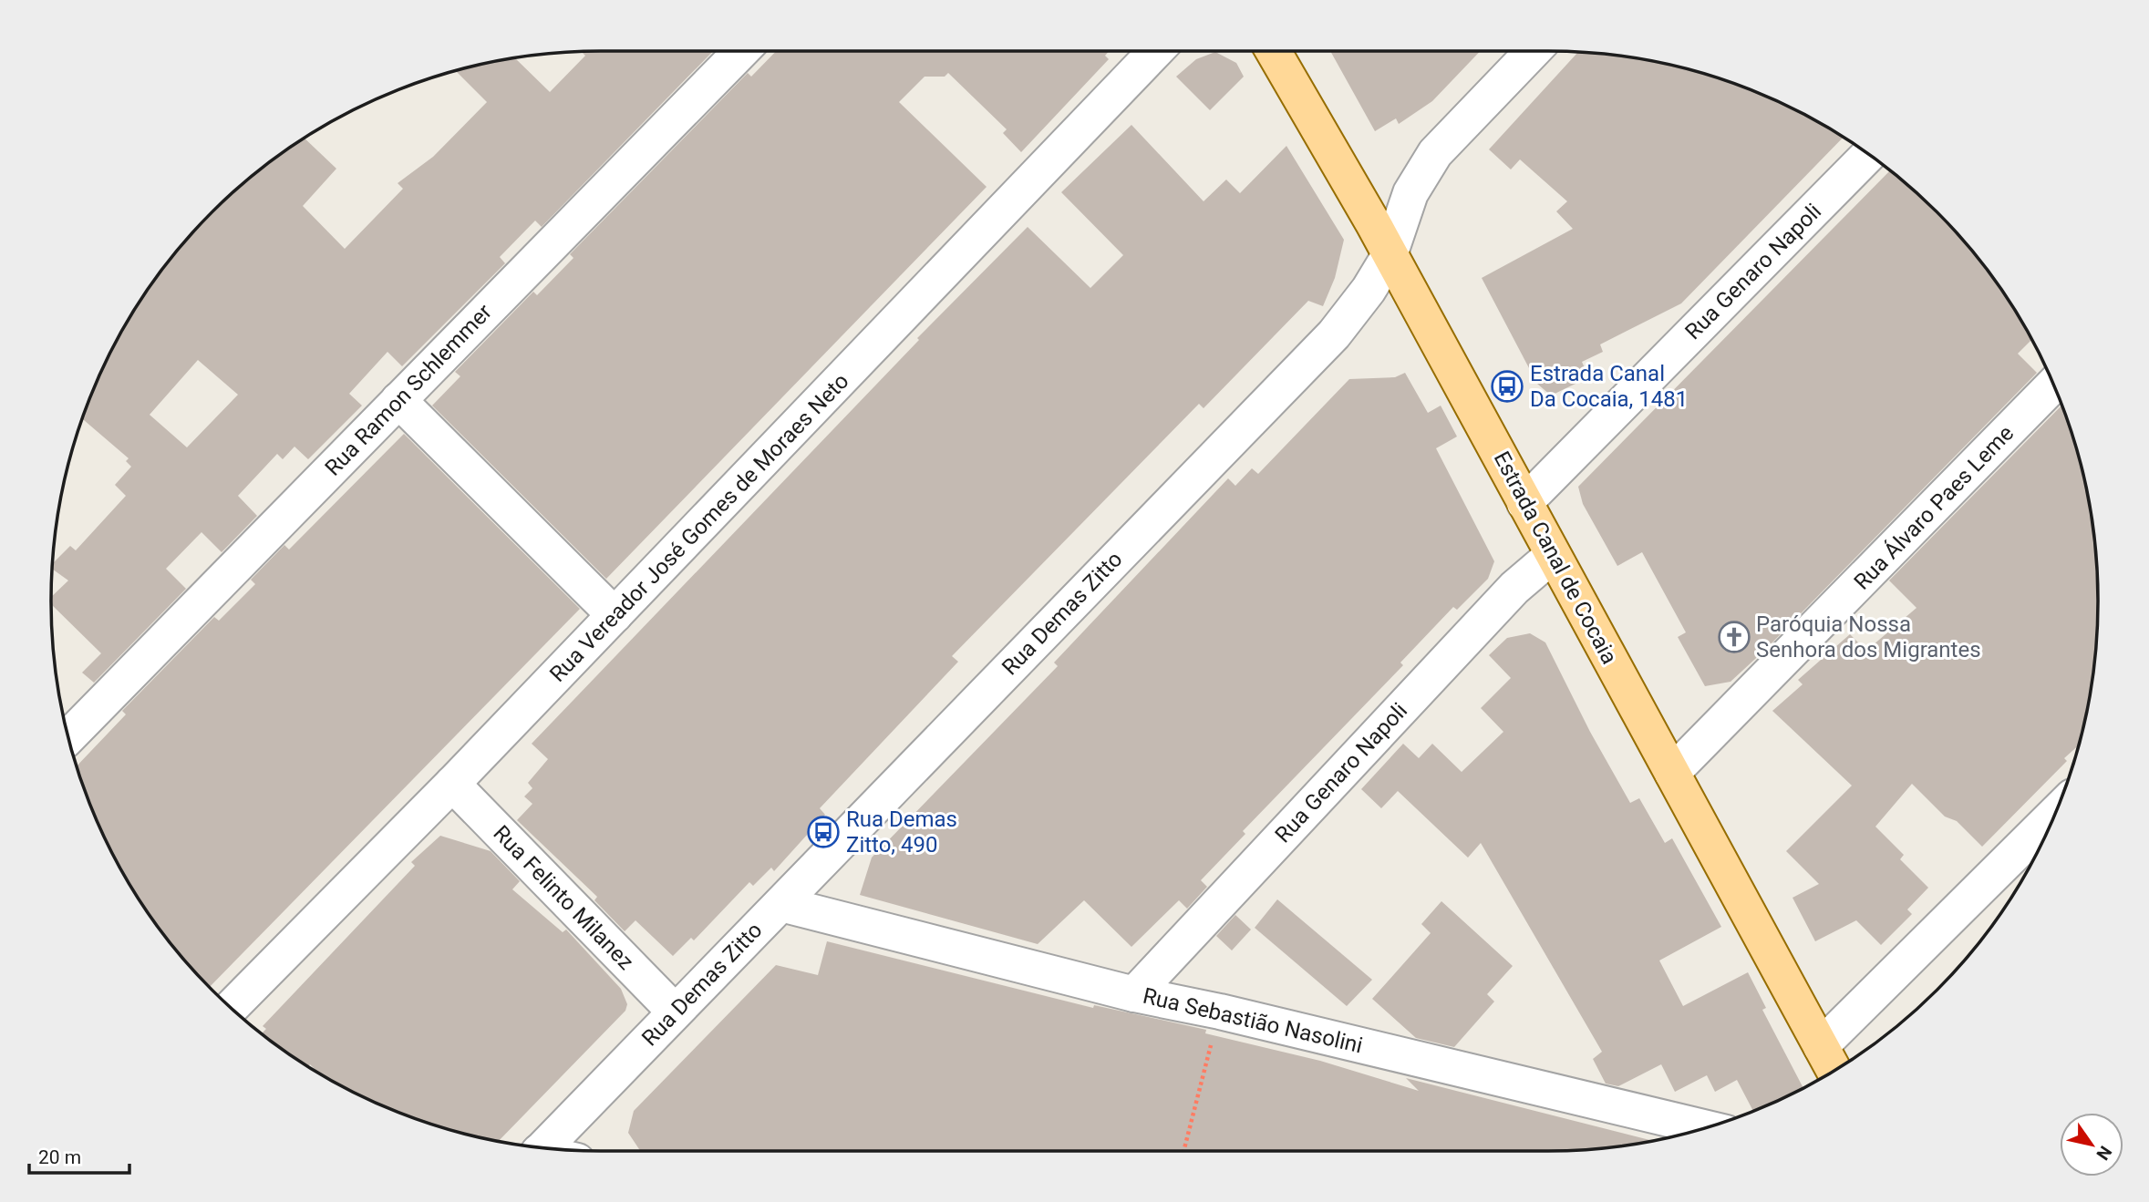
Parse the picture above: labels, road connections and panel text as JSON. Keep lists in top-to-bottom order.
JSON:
{
  "streets": {
    "main road": ["Estrada Canal de Cocaia"],
    "street": [
      "Rua Genaro Napoli",
      "Rua Ramon Schlemmer",
      "Rua Álvaro Paes Leme",
      "Rua Vereador José Gomes de Moraes Neto",
      "Rua Demas Zitto",
      "Rua Felinto Milanez",
      "Rua Sebastião Nasolini"
    ]
  },
  "crossings": [
    ["Rua Genaro Napoli", "Estrada Canal de Cocaia"],
    ["Rua Genaro Napoli", "Rua Sebastião Nasolini"],
    ["Rua Álvaro Paes Leme", "Estrada Canal de Cocaia"],
    ["Rua Vereador José Gomes de Moraes Neto", "Rua Felinto Milanez"],
    ["Estrada Canal de Cocaia", "Rua Demas Zitto"],
    ["Rua Demas Zitto", "Rua Felinto Milanez"],
    ["Rua Demas Zitto", "Rua Sebastião Nasolini"]
  ],
  "places": {
    "bus stop": ["Estrada Canal Da Cocaia, 1481", "Rua Demas Zitto, 490"],
    "church": ["Paróquia Nossa Senhora dos Migrantes"]
  },
  "scale_bar": "20 m",
  "north": "bottom right"
}
